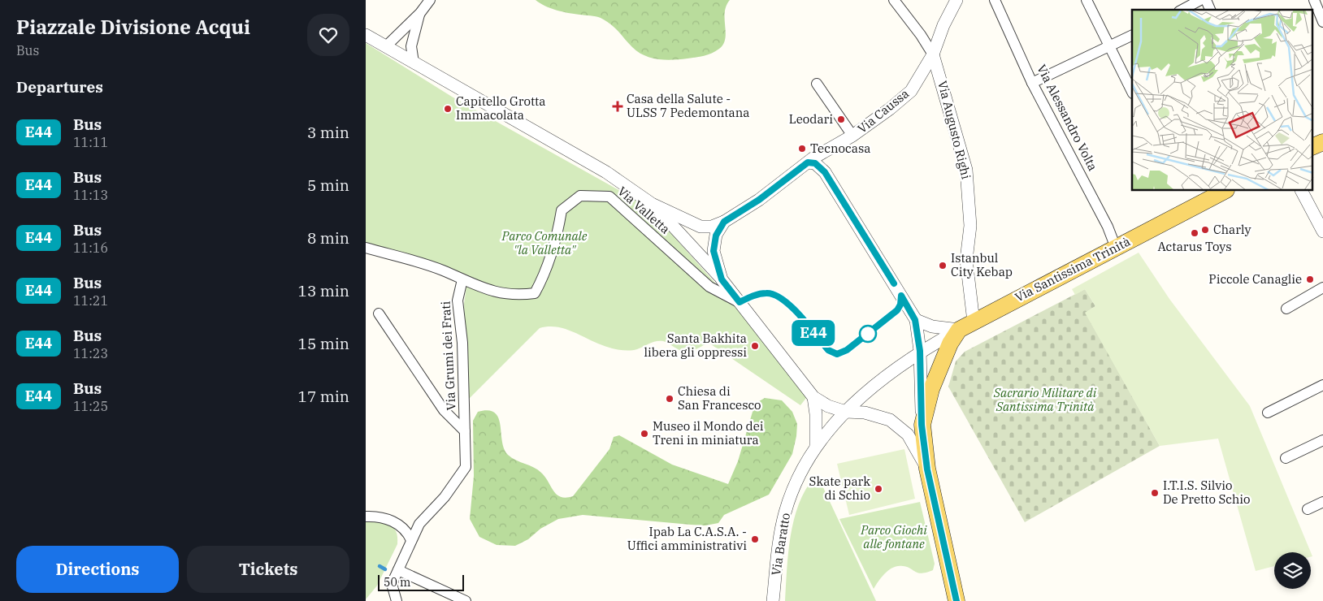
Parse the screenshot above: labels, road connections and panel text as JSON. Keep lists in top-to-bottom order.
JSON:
{
  "streets": {
    "main road": ["Via Santissima Trinità"],
    "street": [
      "Via Caussa",
      "Via Alessandro Volta",
      "Via Augusto Righi",
      "Via Valletta",
      "Via Grumi dei Frati",
      "Via Baratto"
    ]
  },
  "crossings": [
    ["Via Caussa", "Via Augusto Righi"],
    ["Via Alessandro Volta", "Via Santissima Trinità"],
    ["Via Augusto Righi", "Via Santissima Trinità"],
    ["Via Valletta", "Via Grumi dei Frati"],
    ["Via Santissima Trinità", "Via Baratto"]
  ],
  "parks": ["Parco Comunale \"la Valletta\"", "Sacrario Militare di Santissima Trinità", "Parco Giochi alle fontane"],
  "places": {
    "health": ["Casa della Salute - ULSS 7 Pedemontana"],
    "other": [
      "Capitello Grotta Immacolata",
      "Leodari",
      "Tecnocasa",
      "Charly",
      "Actarus Toys",
      "Istanbul City Kebap",
      "Piccole Canaglie",
      "Santa Bakhita libera gli oppressi",
      "Chiesa di San Francesco",
      "Museo il Mondo dei Treni in miniatura",
      "Skate park di Schio",
      "I.T.I.S. Silvio De Pretto Schio",
      "Ipab La C.A.S.A. - Uffici amministrativi"
    ]
  },
  "lines": ["bus line E44"],
  "scale_bar": "50 m",
  "page": {
    "heading": [
      ["Piazzale Divisione Acqui", "Bus"],
      "Departures"
    ],
    "on_map": "E44",
    "list": [
      {
        "mark": "E44",
        "name": "Bus",
        "note": "11:11",
        "value": "3 min"
      },
      {
        "mark": "E44",
        "name": "Bus",
        "note": "11:13",
        "value": "5 min"
      },
      {
        "mark": "E44",
        "name": "Bus",
        "note": "11:16",
        "value": "8 min"
      },
      {
        "mark": "E44",
        "name": "Bus",
        "note": "11:21",
        "value": "13 min"
      },
      {
        "mark": "E44",
        "name": "Bus",
        "note": "11:23",
        "value": "15 min"
      },
      {
        "mark": "E44",
        "name": "Bus",
        "note": "11:25",
        "value": "17 min"
      }
    ],
    "buttons": ["Directions", "Tickets"],
    "scale": "50 m"
  }
}
